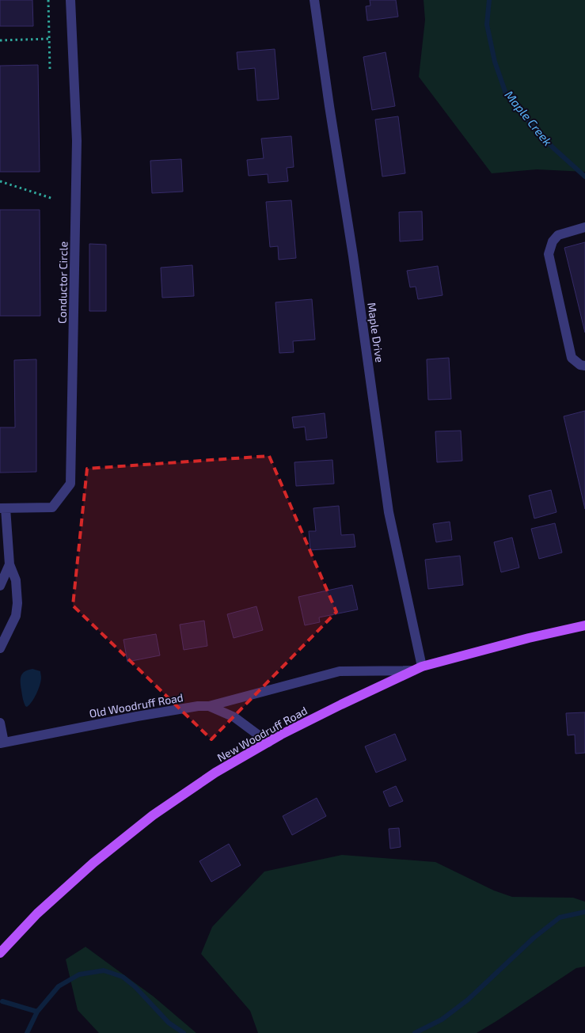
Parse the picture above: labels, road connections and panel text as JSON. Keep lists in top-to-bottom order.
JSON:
{
  "streets": {
    "main road": ["New Woodruff Road"],
    "street": ["Conductor Circle", "Maple Drive", "Old Woodruff Road"]
  },
  "crossings": [
    ["Maple Drive", "New Woodruff Road"],
    ["Old Woodruff Road", "New Woodruff Road"]
  ],
  "water": ["Maple Creek"]
}
